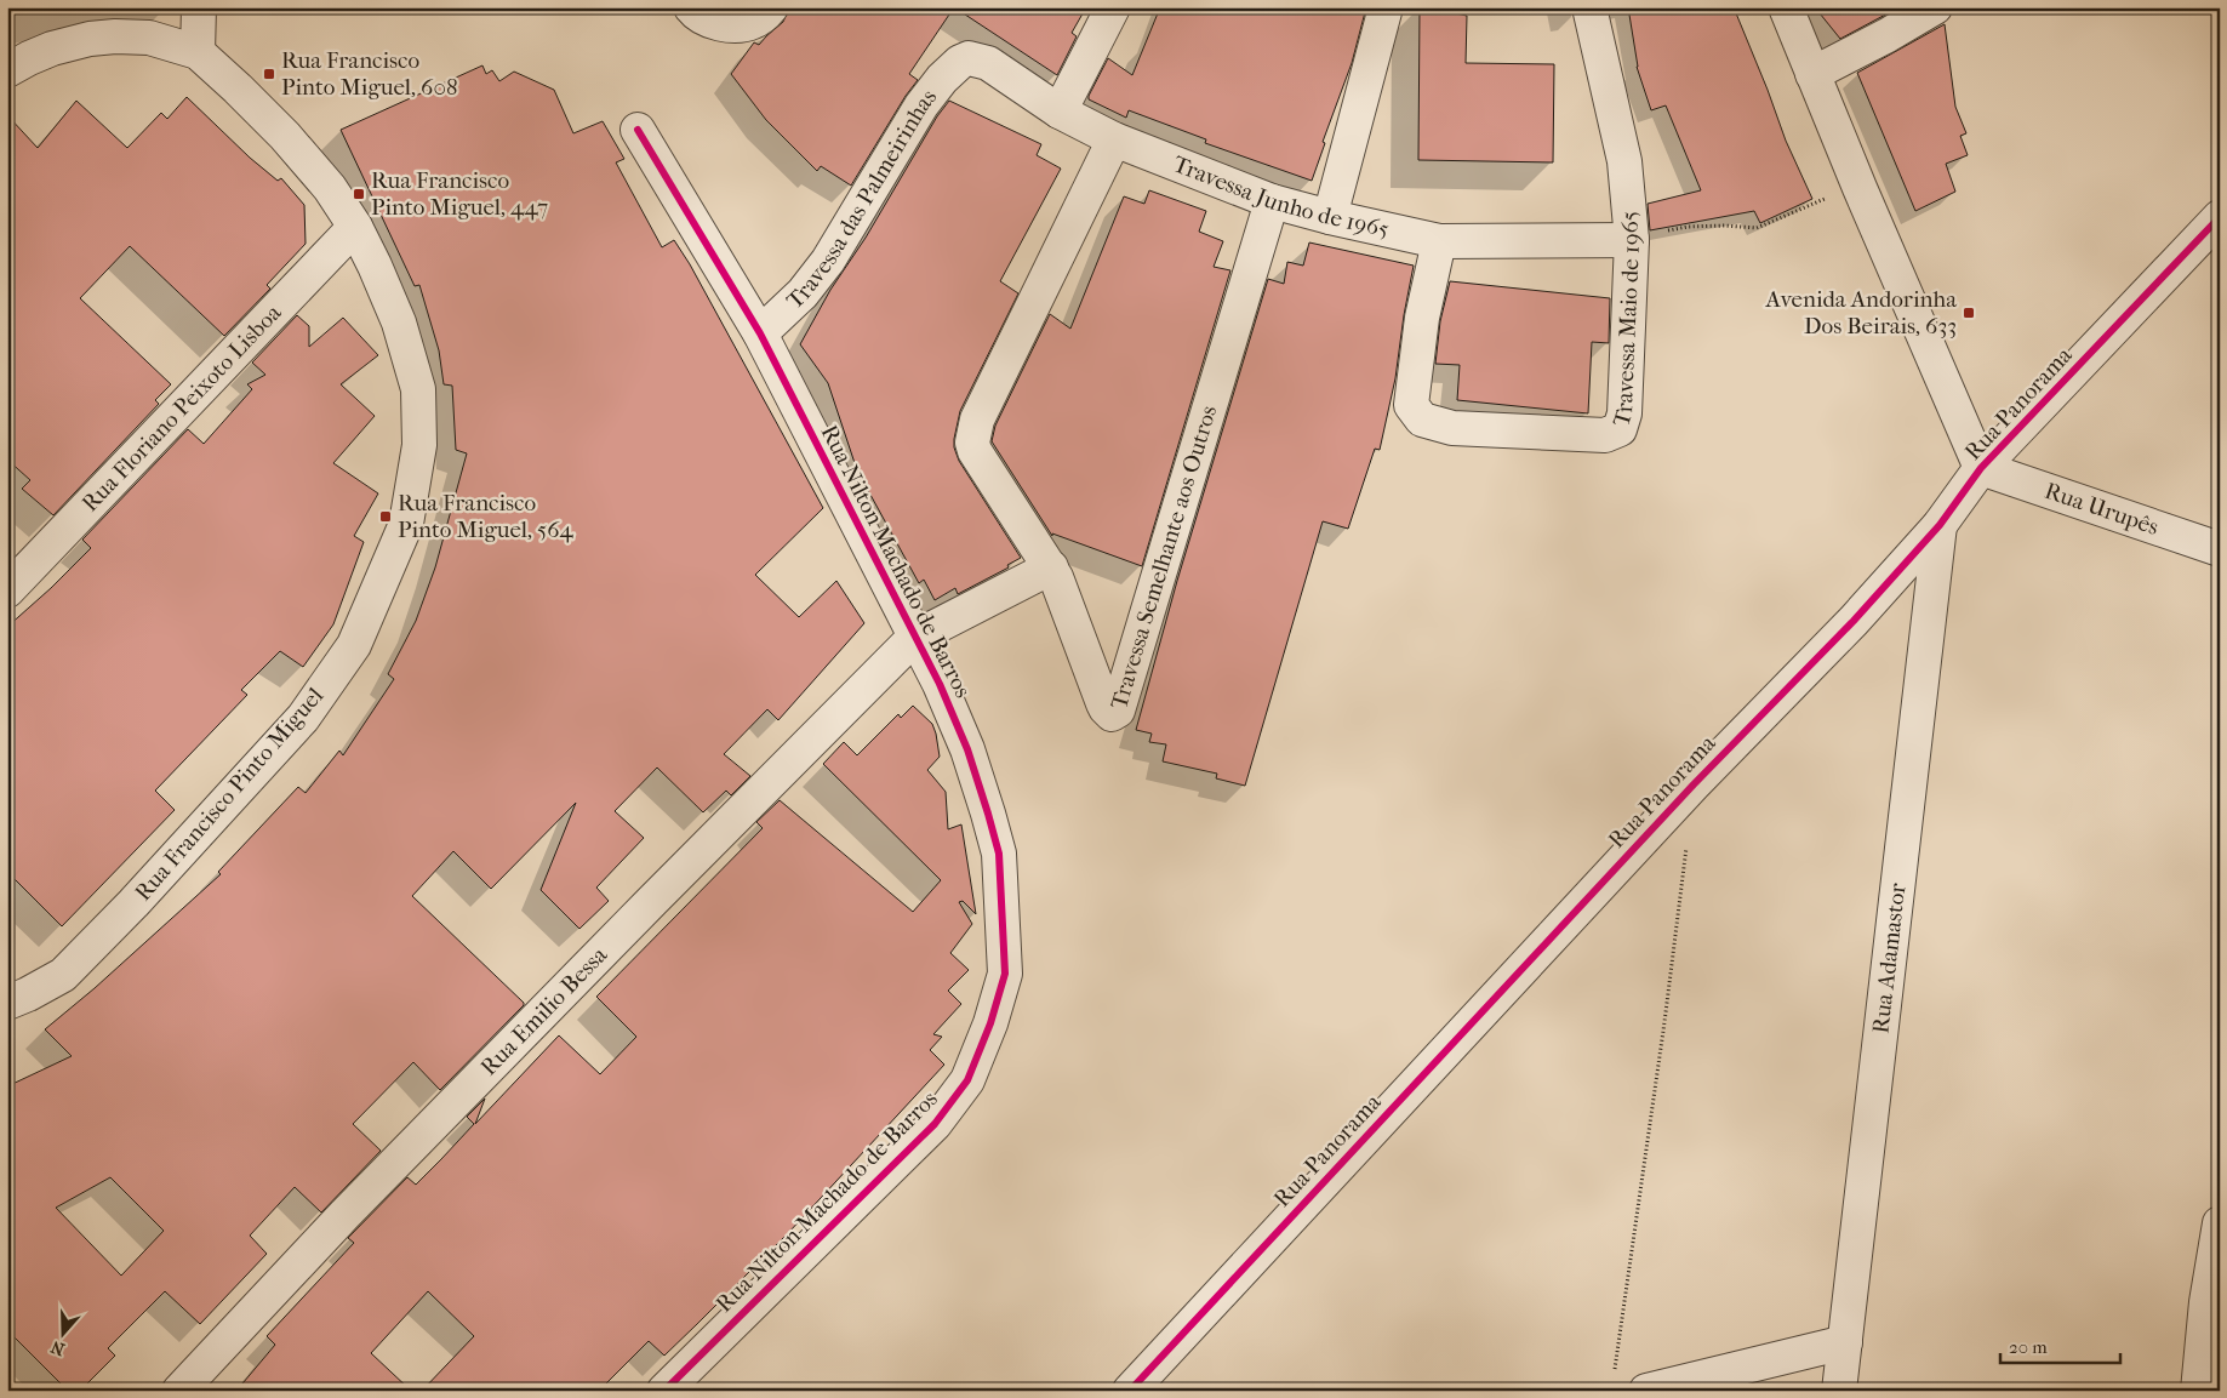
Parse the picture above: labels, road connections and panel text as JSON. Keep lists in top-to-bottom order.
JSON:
{
  "streets": {
    "street": [
      "Travessa Junho de 1965",
      "Travessa das Palmeirinhas",
      "Travessa Maio de 1965",
      "Rua Panorama",
      "Rua Floriano Peixoto Lisboa",
      "Rua Urupês",
      "Travessa Semelhante aos Outros",
      "Rua Nilton Machado de Barros",
      "Rua Francisco Pinto Miguel",
      "Rua Adamastor",
      "Rua Emilio Bessa"
    ]
  },
  "crossings": [
    ["Travessa Junho de 1965", "Travessa das Palmeirinhas"],
    ["Travessa Junho de 1965", "Travessa Maio de 1965"],
    ["Travessa Junho de 1965", "Travessa Semelhante aos Outros"],
    ["Travessa das Palmeirinhas", "Rua Nilton Machado de Barros"],
    ["Rua Panorama", "Rua Urupês"],
    ["Rua Panorama", "Rua Adamastor"],
    ["Rua Floriano Peixoto Lisboa", "Rua Francisco Pinto Miguel"],
    ["Travessa Semelhante aos Outros", "Rua Emilio Bessa"],
    ["Rua Nilton Machado de Barros", "Rua Emilio Bessa"]
  ],
  "places": {
    "transit": [
      "Rua Francisco Pinto Miguel, 608",
      "Rua Francisco Pinto Miguel, 447",
      "Avenida Andorinha Dos Beirais, 633",
      "Rua Francisco Pinto Miguel, 564"
    ]
  },
  "scale_bar": "20 m",
  "north": "bottom"
}
